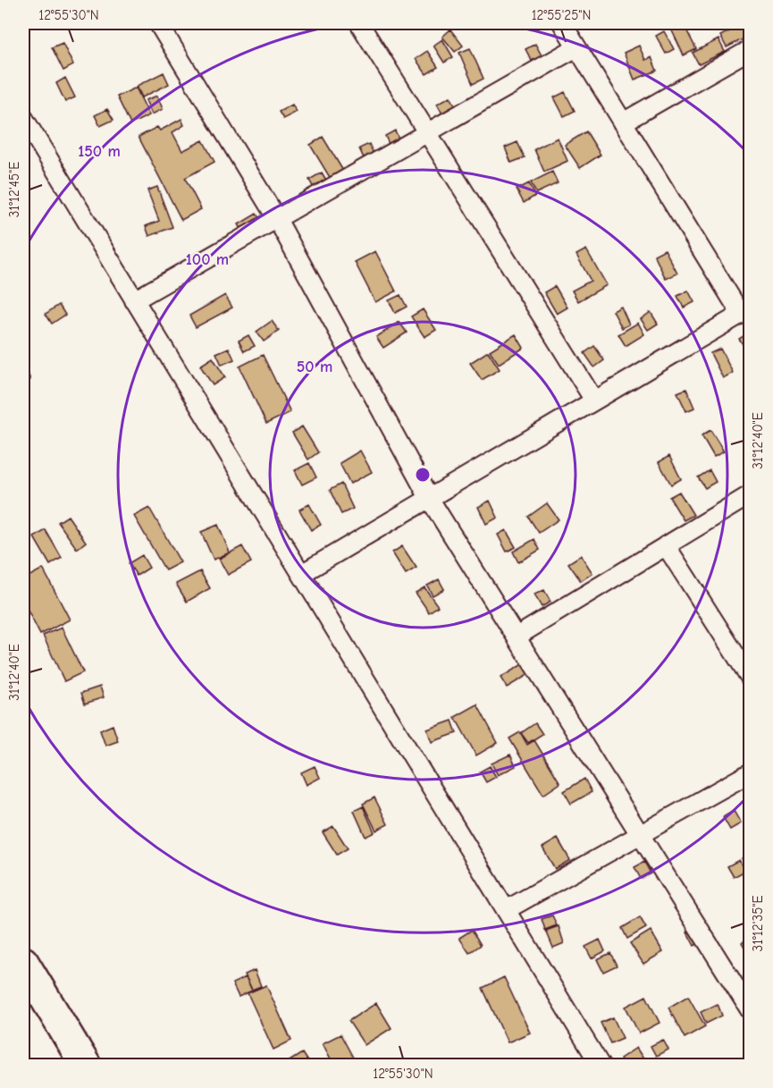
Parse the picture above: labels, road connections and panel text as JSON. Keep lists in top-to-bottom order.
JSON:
{
  "coordinates": [
    "12°55'30\"N",
    "12°55'25\"N",
    "31°12'45\"E",
    "31°12'40\"E",
    "31°12'35\"E"
  ],
  "rings": ["150 m", "100 m", "50 m"]
}
